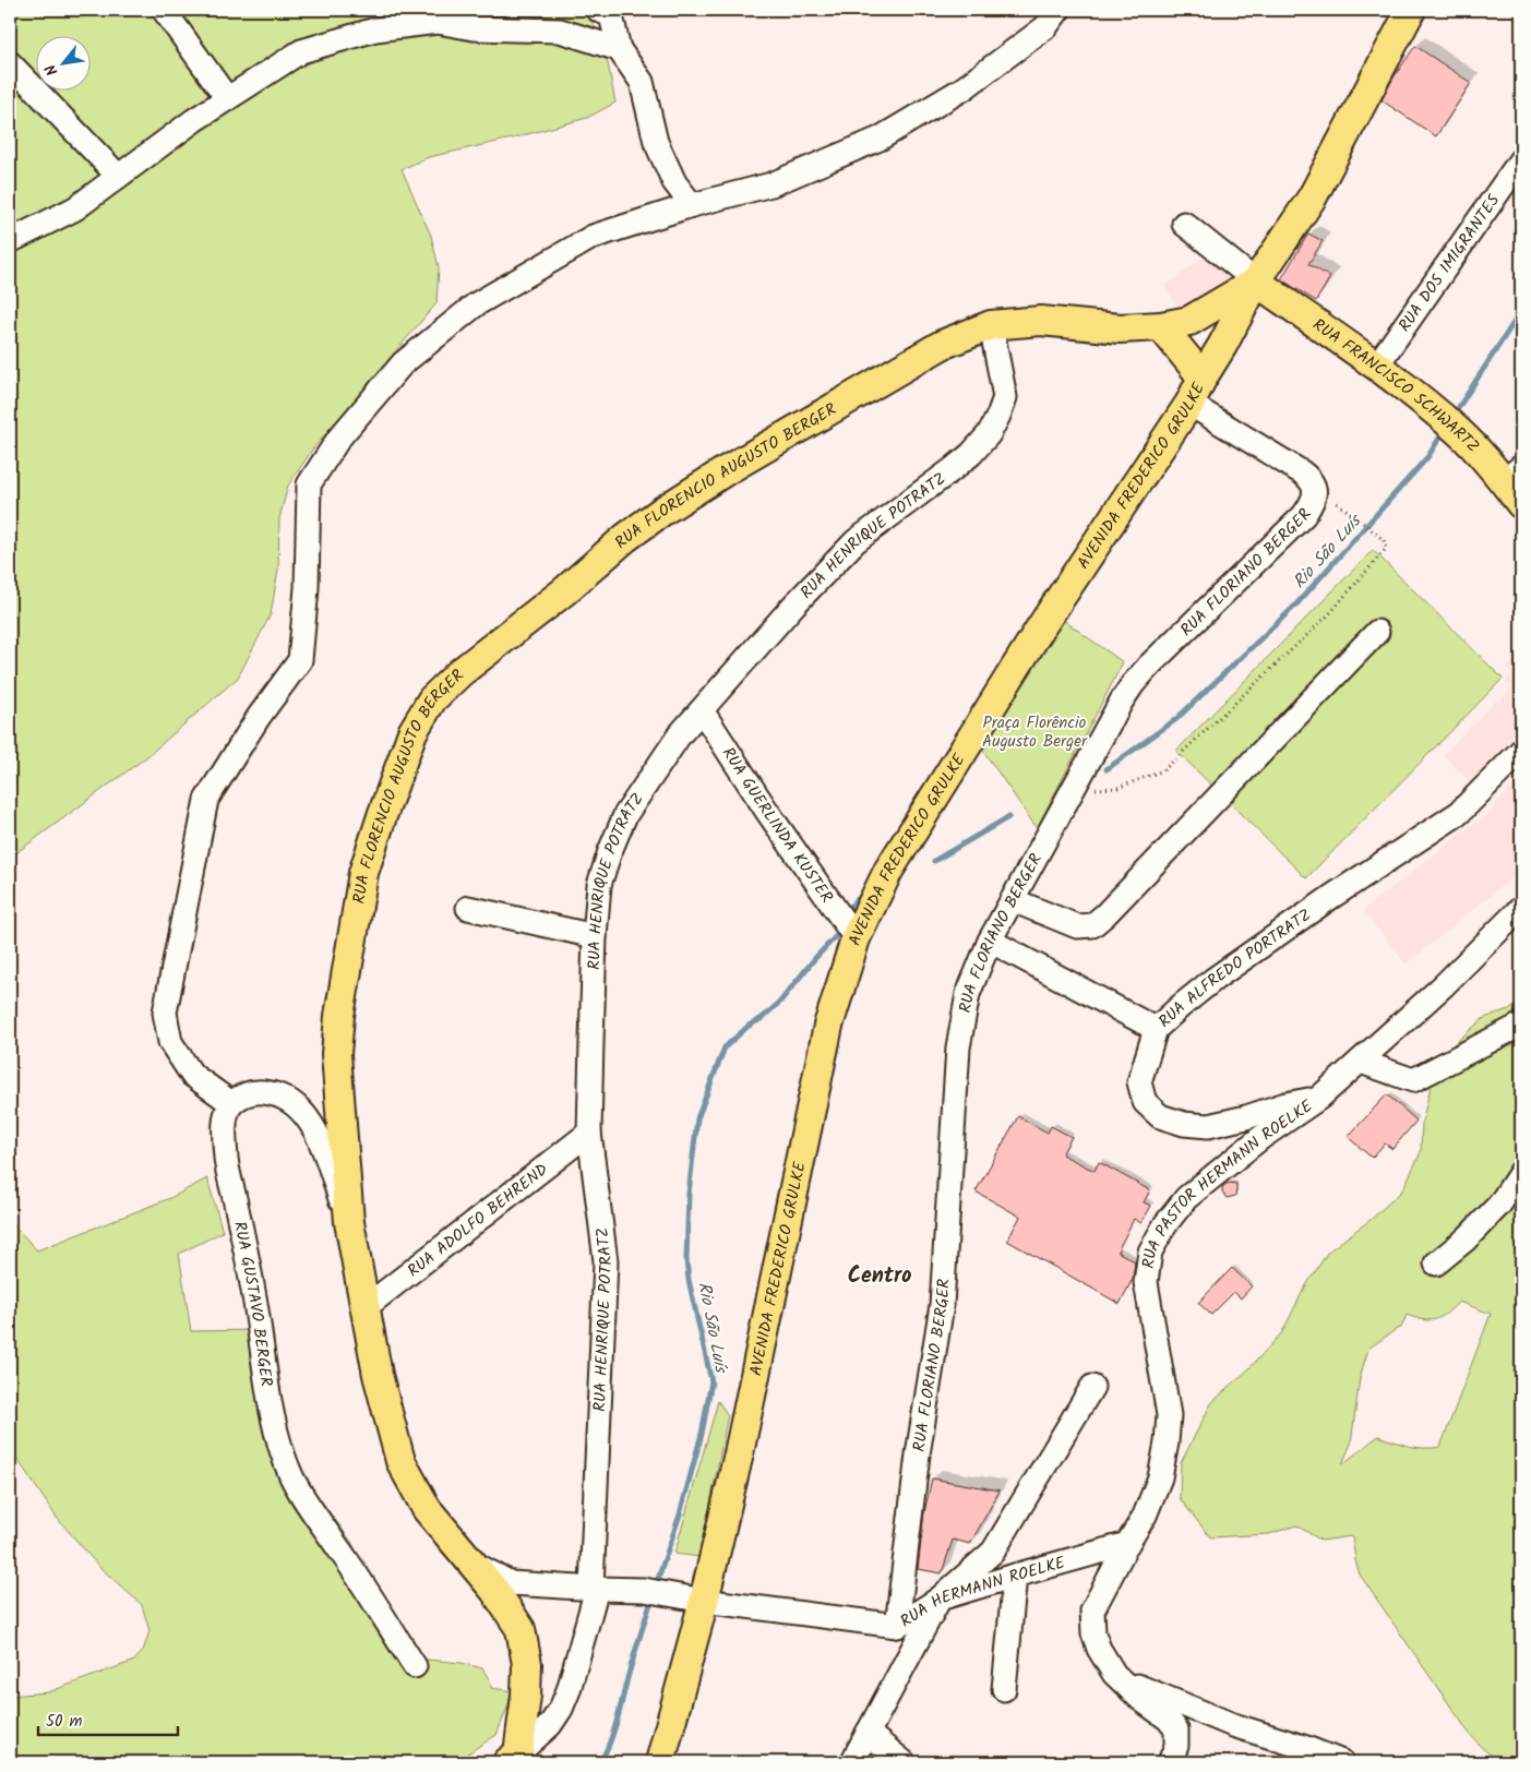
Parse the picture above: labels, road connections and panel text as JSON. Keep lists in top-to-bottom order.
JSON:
{
  "streets": {
    "main road": ["RUA FRANCISCO SCHWARTZ", "AVENIDA FREDERICO GRULKE", "RUA FLORENCIO AUGUSTO BERGER"],
    "street": [
      "RUA DOS IMIGRANTES",
      "RUA HENRIQUE POTRATZ",
      "RUA FLORIANO BERGER",
      "RUA GUERLINDA KUSTER",
      "RUA ALFREDO PORTRATZ",
      "RUA PASTOR HERMANN ROELKE",
      "RUA ADOLFO BEHREND",
      "RUA GUSTAVO BERGER",
      "RUA HERMANN ROELKE"
    ]
  },
  "crossings": [
    ["RUA DOS IMIGRANTES", "RUA FRANCISCO SCHWARTZ"],
    ["RUA FRANCISCO SCHWARTZ", "AVENIDA FREDERICO GRULKE"],
    ["RUA FRANCISCO SCHWARTZ", "RUA FLORENCIO AUGUSTO BERGER"],
    ["AVENIDA FREDERICO GRULKE", "RUA FLORENCIO AUGUSTO BERGER"],
    ["AVENIDA FREDERICO GRULKE", "RUA FLORIANO BERGER"],
    ["AVENIDA FREDERICO GRULKE", "RUA GUERLINDA KUSTER"],
    ["AVENIDA FREDERICO GRULKE", "RUA HERMANN ROELKE"],
    ["RUA FLORENCIO AUGUSTO BERGER", "RUA HENRIQUE POTRATZ"],
    ["RUA FLORENCIO AUGUSTO BERGER", "RUA ADOLFO BEHREND"],
    ["RUA FLORENCIO AUGUSTO BERGER", "RUA HERMANN ROELKE"],
    ["RUA HENRIQUE POTRATZ", "RUA GUERLINDA KUSTER"],
    ["RUA HENRIQUE POTRATZ", "RUA ADOLFO BEHREND"],
    ["RUA HENRIQUE POTRATZ", "RUA HERMANN ROELKE"],
    ["RUA FLORIANO BERGER", "RUA HERMANN ROELKE"],
    ["RUA ALFREDO PORTRATZ", "RUA PASTOR HERMANN ROELKE"],
    ["RUA PASTOR HERMANN ROELKE", "RUA HERMANN ROELKE"]
  ],
  "districts": ["Centro"],
  "water": ["Rio São Luís"],
  "parks": ["Praça Florêncio Augusto Berger"],
  "scale_bar": "50 m",
  "north": "bottom left"
}
